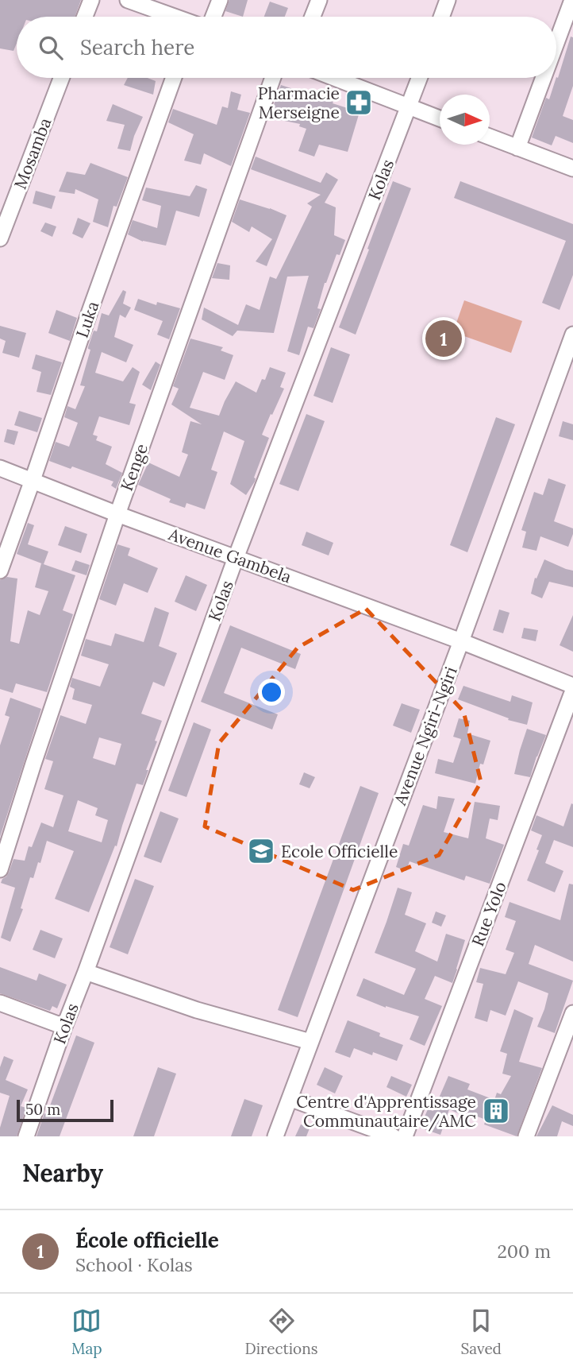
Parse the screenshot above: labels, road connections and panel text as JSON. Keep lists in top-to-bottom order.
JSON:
{
  "streets": {
    "street": [
      "Mosamba",
      "Kolas",
      "Luka",
      "Kenge",
      "Avenue Gambela",
      "Avenue Ngiri-Ngiri",
      "Rue Yolo"
    ]
  },
  "crossings": [
    ["Kolas", "Avenue Gambela"],
    ["Luka", "Avenue Gambela"],
    ["Kenge", "Avenue Gambela"],
    ["Avenue Gambela", "Avenue Ngiri-Ngiri"]
  ],
  "places": {
    "pharmacy": ["Pharmacie Merseigne"],
    "school or university": ["Ecole Officielle"],
    "building": ["Centre d'Apprentissage Communautaire/AMC"]
  },
  "scale_bar": "50 m",
  "north": "right",
  "page": {
    "search": "Search here",
    "pins": "1",
    "scale": "50 m",
    "heading": "Nearby",
    "list": [
      {
        "mark": "1",
        "name": "École officielle",
        "note": "School · Kolas",
        "value": "200 m"
      }
    ],
    "nav": ["Map", "Directions", "Saved"]
  }
}
